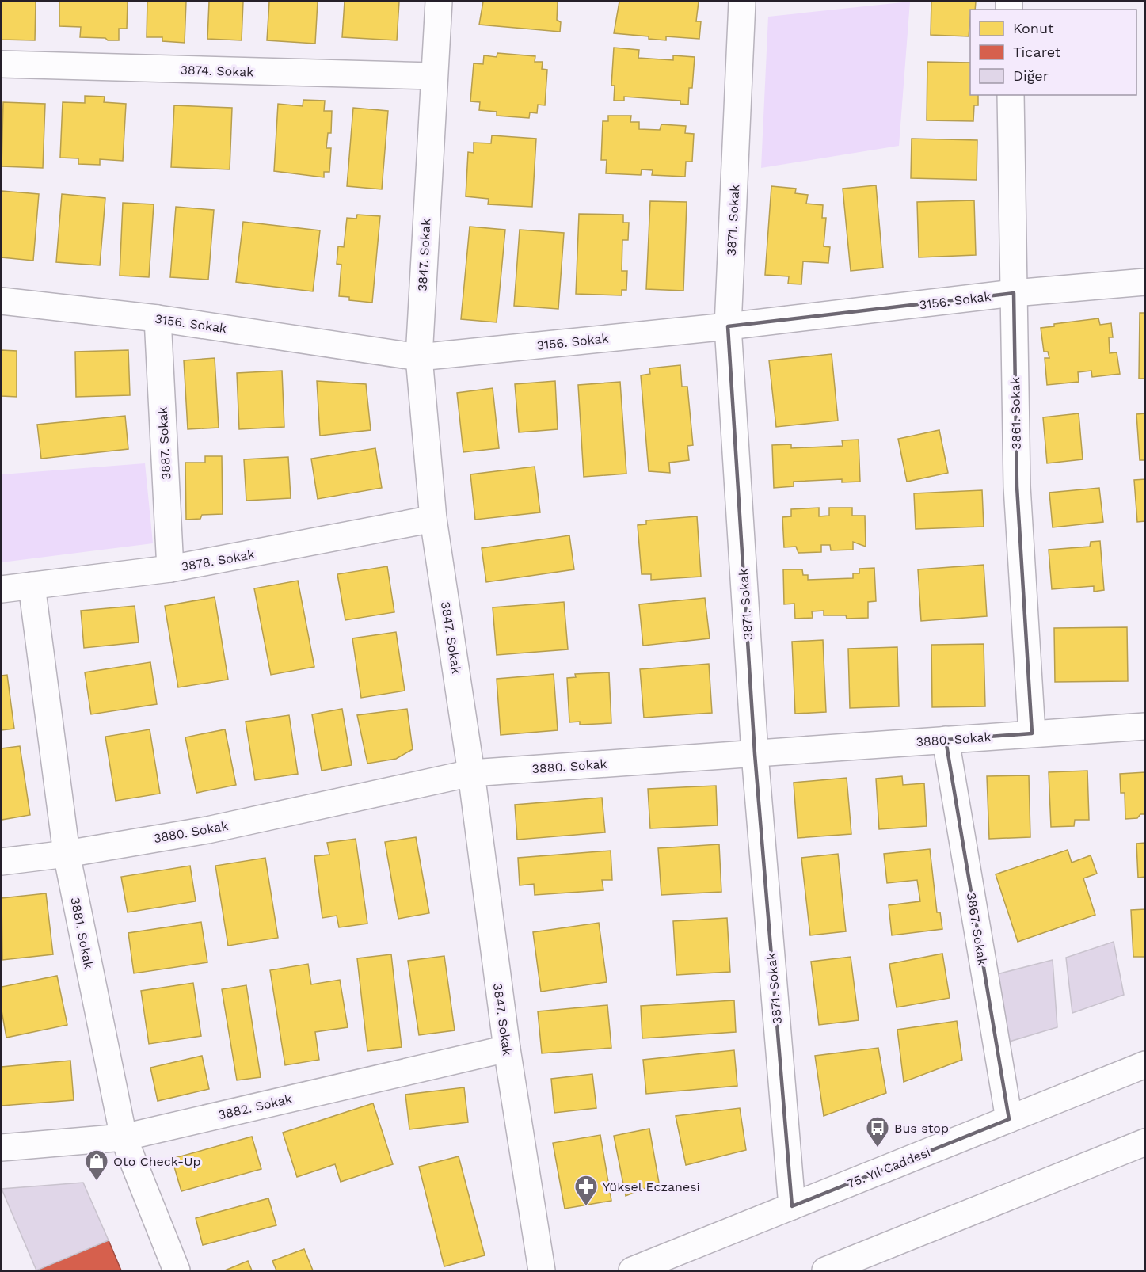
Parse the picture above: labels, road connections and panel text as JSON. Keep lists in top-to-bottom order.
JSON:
{
  "streets": {
    "street": [
      "3874. Sokak",
      "3871. Sokak",
      "3847. Sokak",
      "3156. Sokak",
      "3861. Sokak",
      "3887. Sokak",
      "3878. Sokak",
      "3880. Sokak",
      "3867. Sokak",
      "3881. Sokak",
      "3882. Sokak",
      "75. Yıl Caddesi"
    ]
  },
  "crossings": [
    ["3874. Sokak", "3847. Sokak"],
    ["3871. Sokak", "3156. Sokak"],
    ["3871. Sokak", "3880. Sokak"],
    ["3871. Sokak", "75. Yıl Caddesi"],
    ["3847. Sokak", "3156. Sokak"],
    ["3847. Sokak", "3878. Sokak"],
    ["3847. Sokak", "3880. Sokak"],
    ["3847. Sokak", "3882. Sokak"],
    ["3156. Sokak", "3861. Sokak"],
    ["3156. Sokak", "3887. Sokak"],
    ["3861. Sokak", "3880. Sokak"],
    ["3887. Sokak", "3878. Sokak"],
    ["3878. Sokak", "3881. Sokak"],
    ["3880. Sokak", "3867. Sokak"],
    ["3880. Sokak", "3881. Sokak"],
    ["3867. Sokak", "75. Yıl Caddesi"],
    ["3881. Sokak", "3882. Sokak"]
  ],
  "places": {
    "bus stop": ["Bus stop"],
    "shop": ["Oto Check-Up"],
    "pharmacy": ["Yüksel Eczanesi"]
  },
  "legend": ["Konut", "Ticaret", "Diğer"]
}
